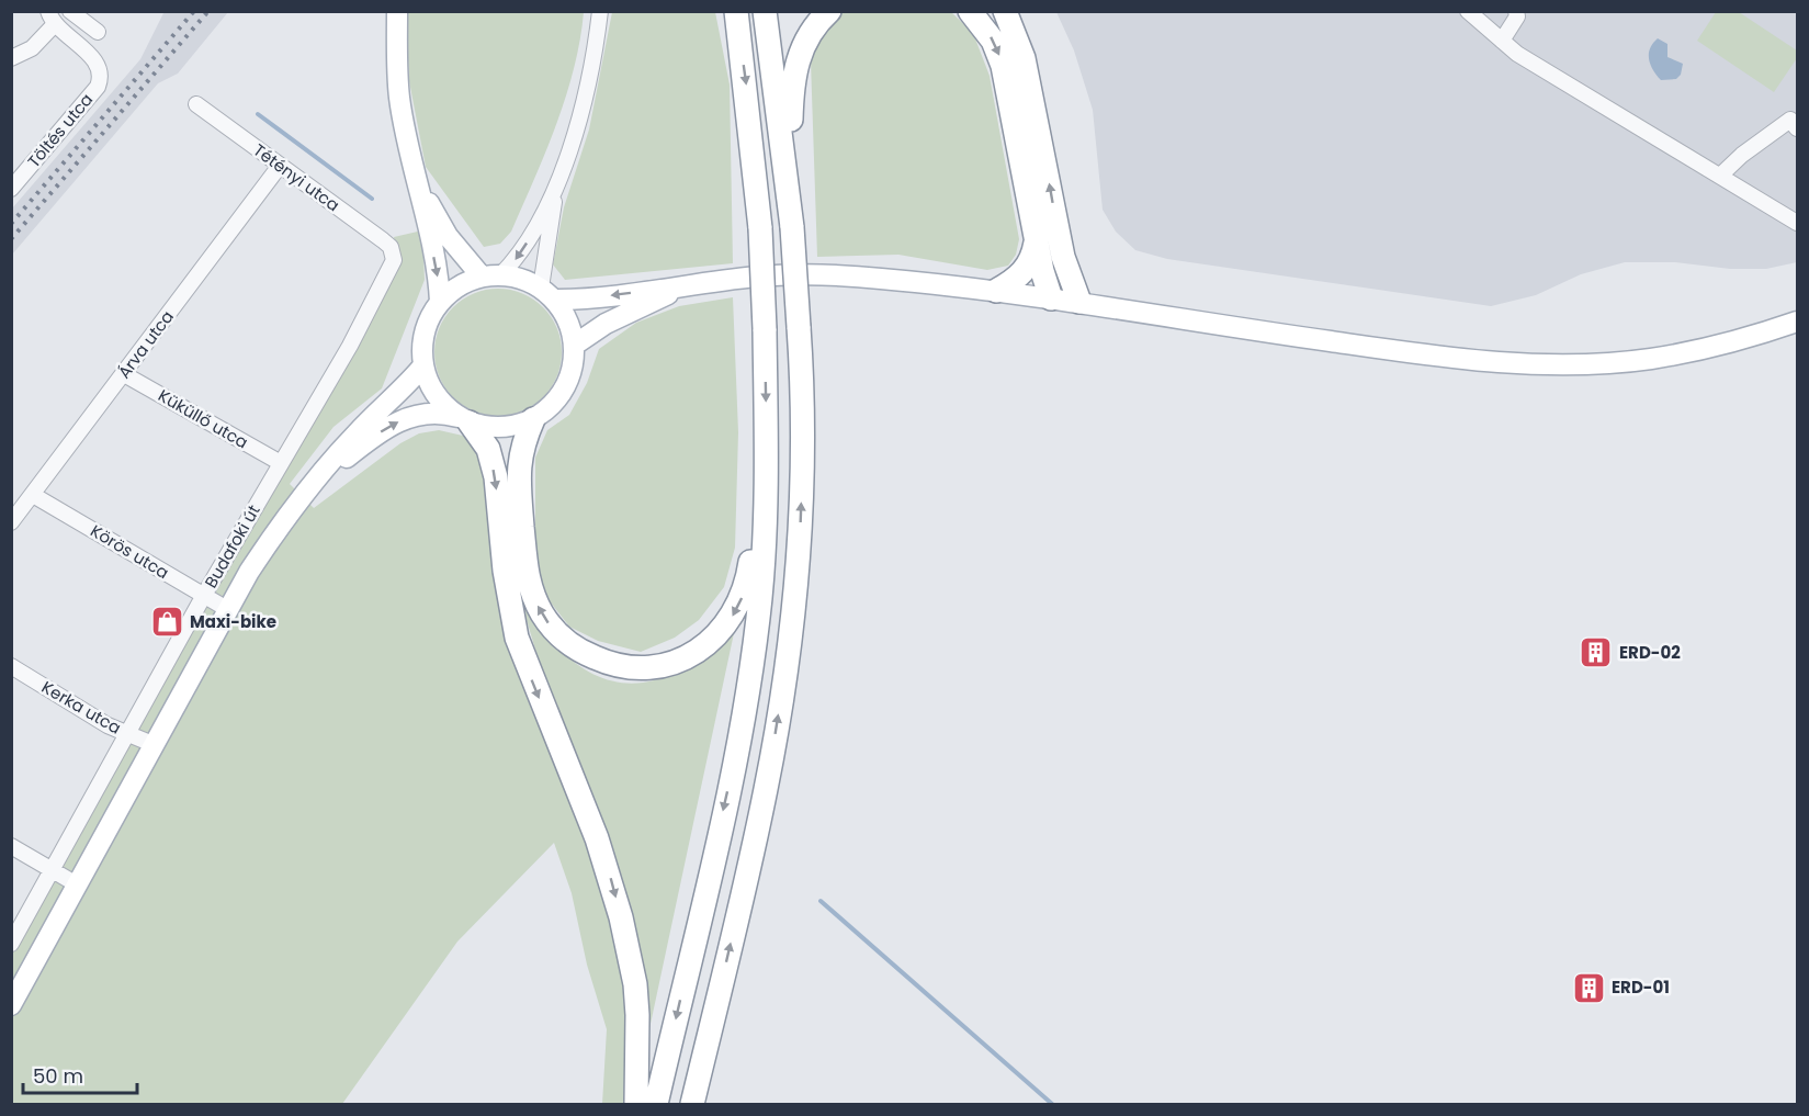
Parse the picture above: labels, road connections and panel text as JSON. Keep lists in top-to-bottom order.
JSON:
{
  "streets": {
    "main road": ["Budafoki út"],
    "street": [
      "Töltés utca",
      "Tétényi utca",
      "Árva utca",
      "Küküllő utca",
      "Körös utca",
      "Kerka utca"
    ]
  },
  "crossings": [
    ["Tétényi utca", "Árva utca"],
    ["Tétényi utca", "Budafoki út"],
    ["Árva utca", "Küküllő utca"],
    ["Árva utca", "Körös utca"],
    ["Küküllő utca", "Budafoki út"],
    ["Budafoki út", "Körös utca"],
    ["Budafoki út", "Kerka utca"]
  ],
  "places": {
    "shop": ["Maxi-bike"],
    "building": ["ERD-02", "ERD-01"]
  },
  "scale_bar": "50 m"
}
